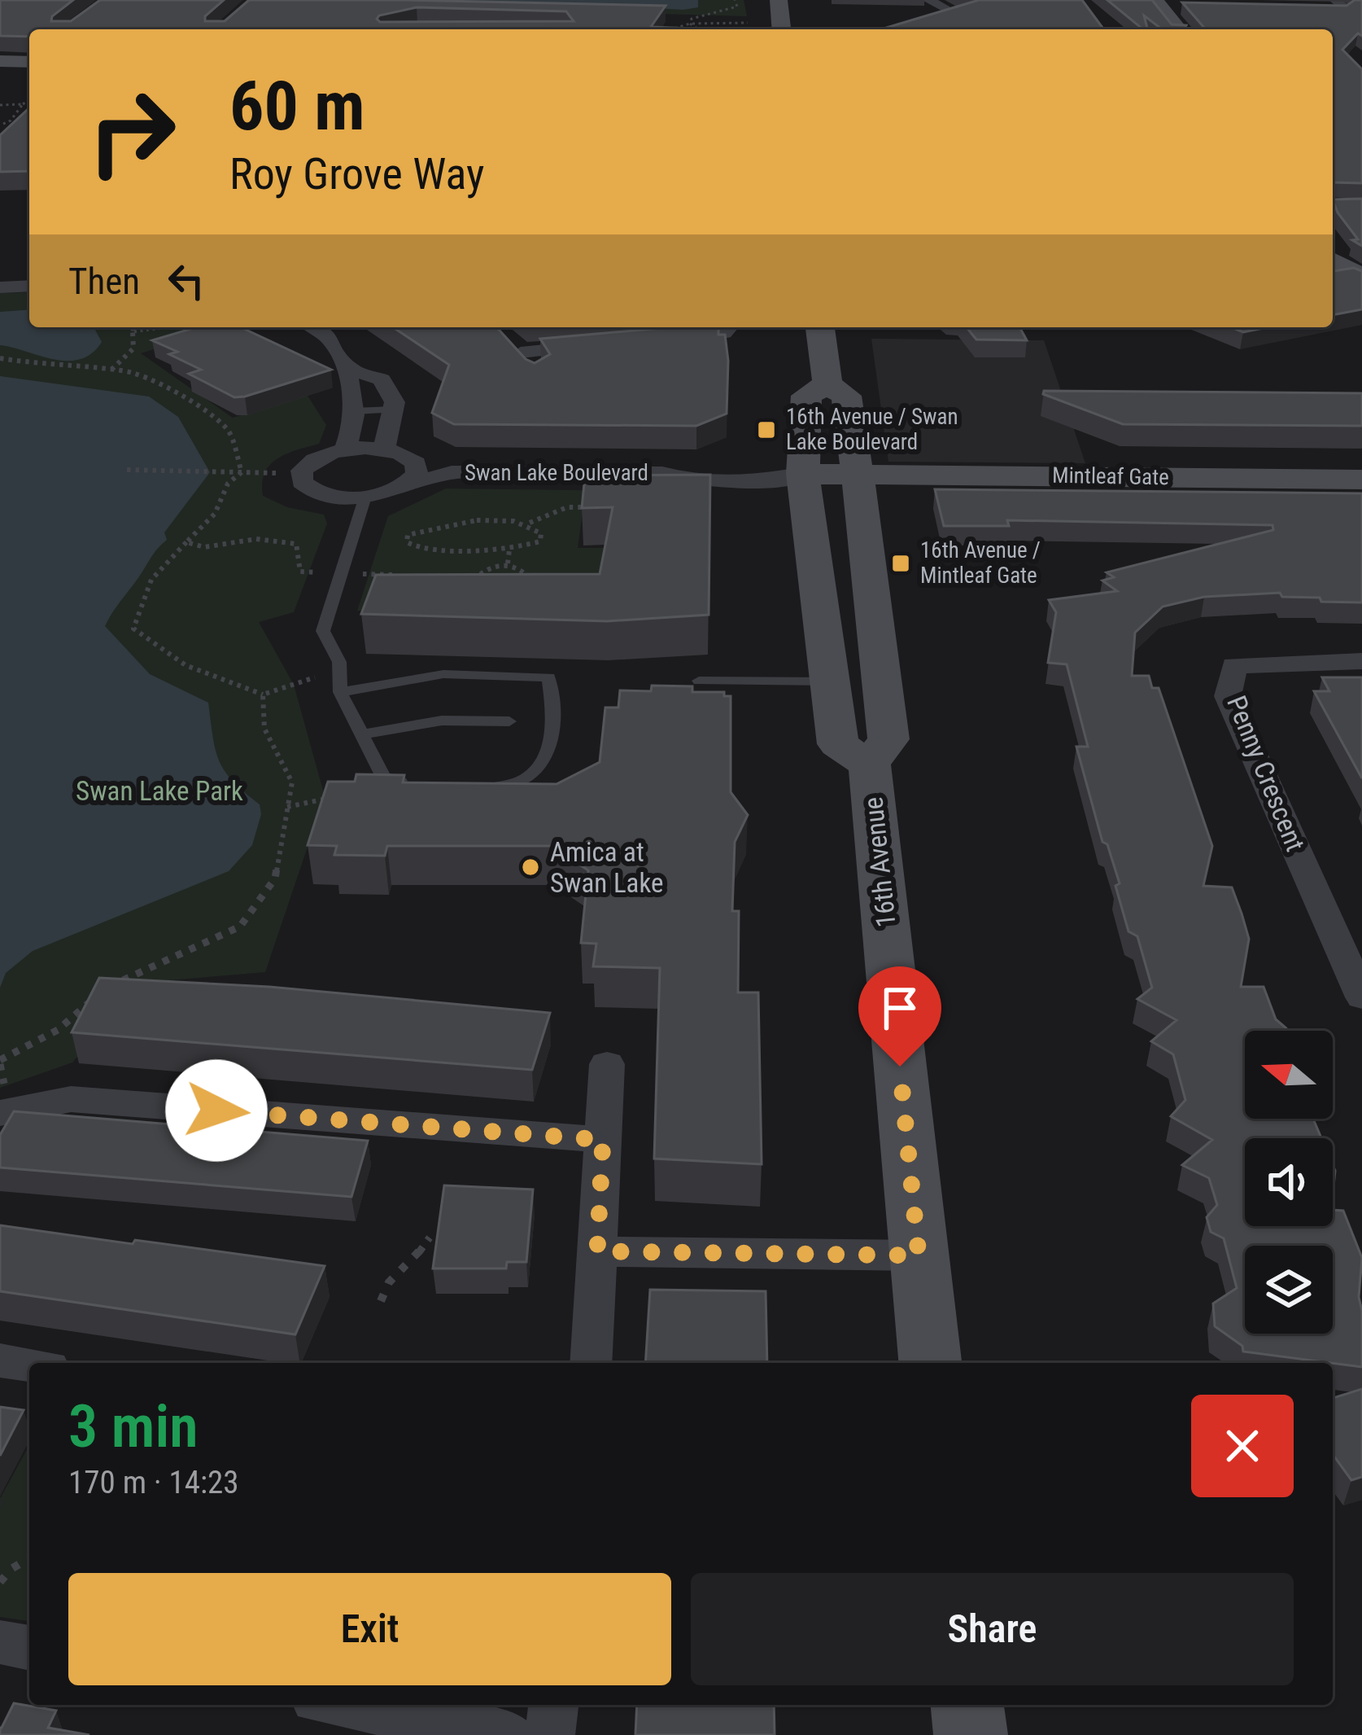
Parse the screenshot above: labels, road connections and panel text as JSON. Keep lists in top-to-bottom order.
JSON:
{
  "streets": {
    "main road": ["Mintleaf Gate", "16th Avenue"],
    "street": ["Swan Lake Boulevard", "Penny Crescent"]
  },
  "crossings": [
    ["Swan Lake Boulevard", "Mintleaf Gate"],
    ["Swan Lake Boulevard", "16th Avenue"],
    ["Mintleaf Gate", "16th Avenue"]
  ],
  "parks": ["Swan Lake Park"],
  "places": {
    "transit": ["16th Avenue / Swan Lake Boulevard", "16th Avenue / Mintleaf Gate"],
    "other": ["Amica at Swan Lake"]
  },
  "north": "left",
  "page": {
    "turn": ["60 m", "Roy Grove Way"],
    "then": "Then",
    "heading": ["3 min", "170 m · 14:23"],
    "buttons": ["Exit", "Share"]
  }
}
